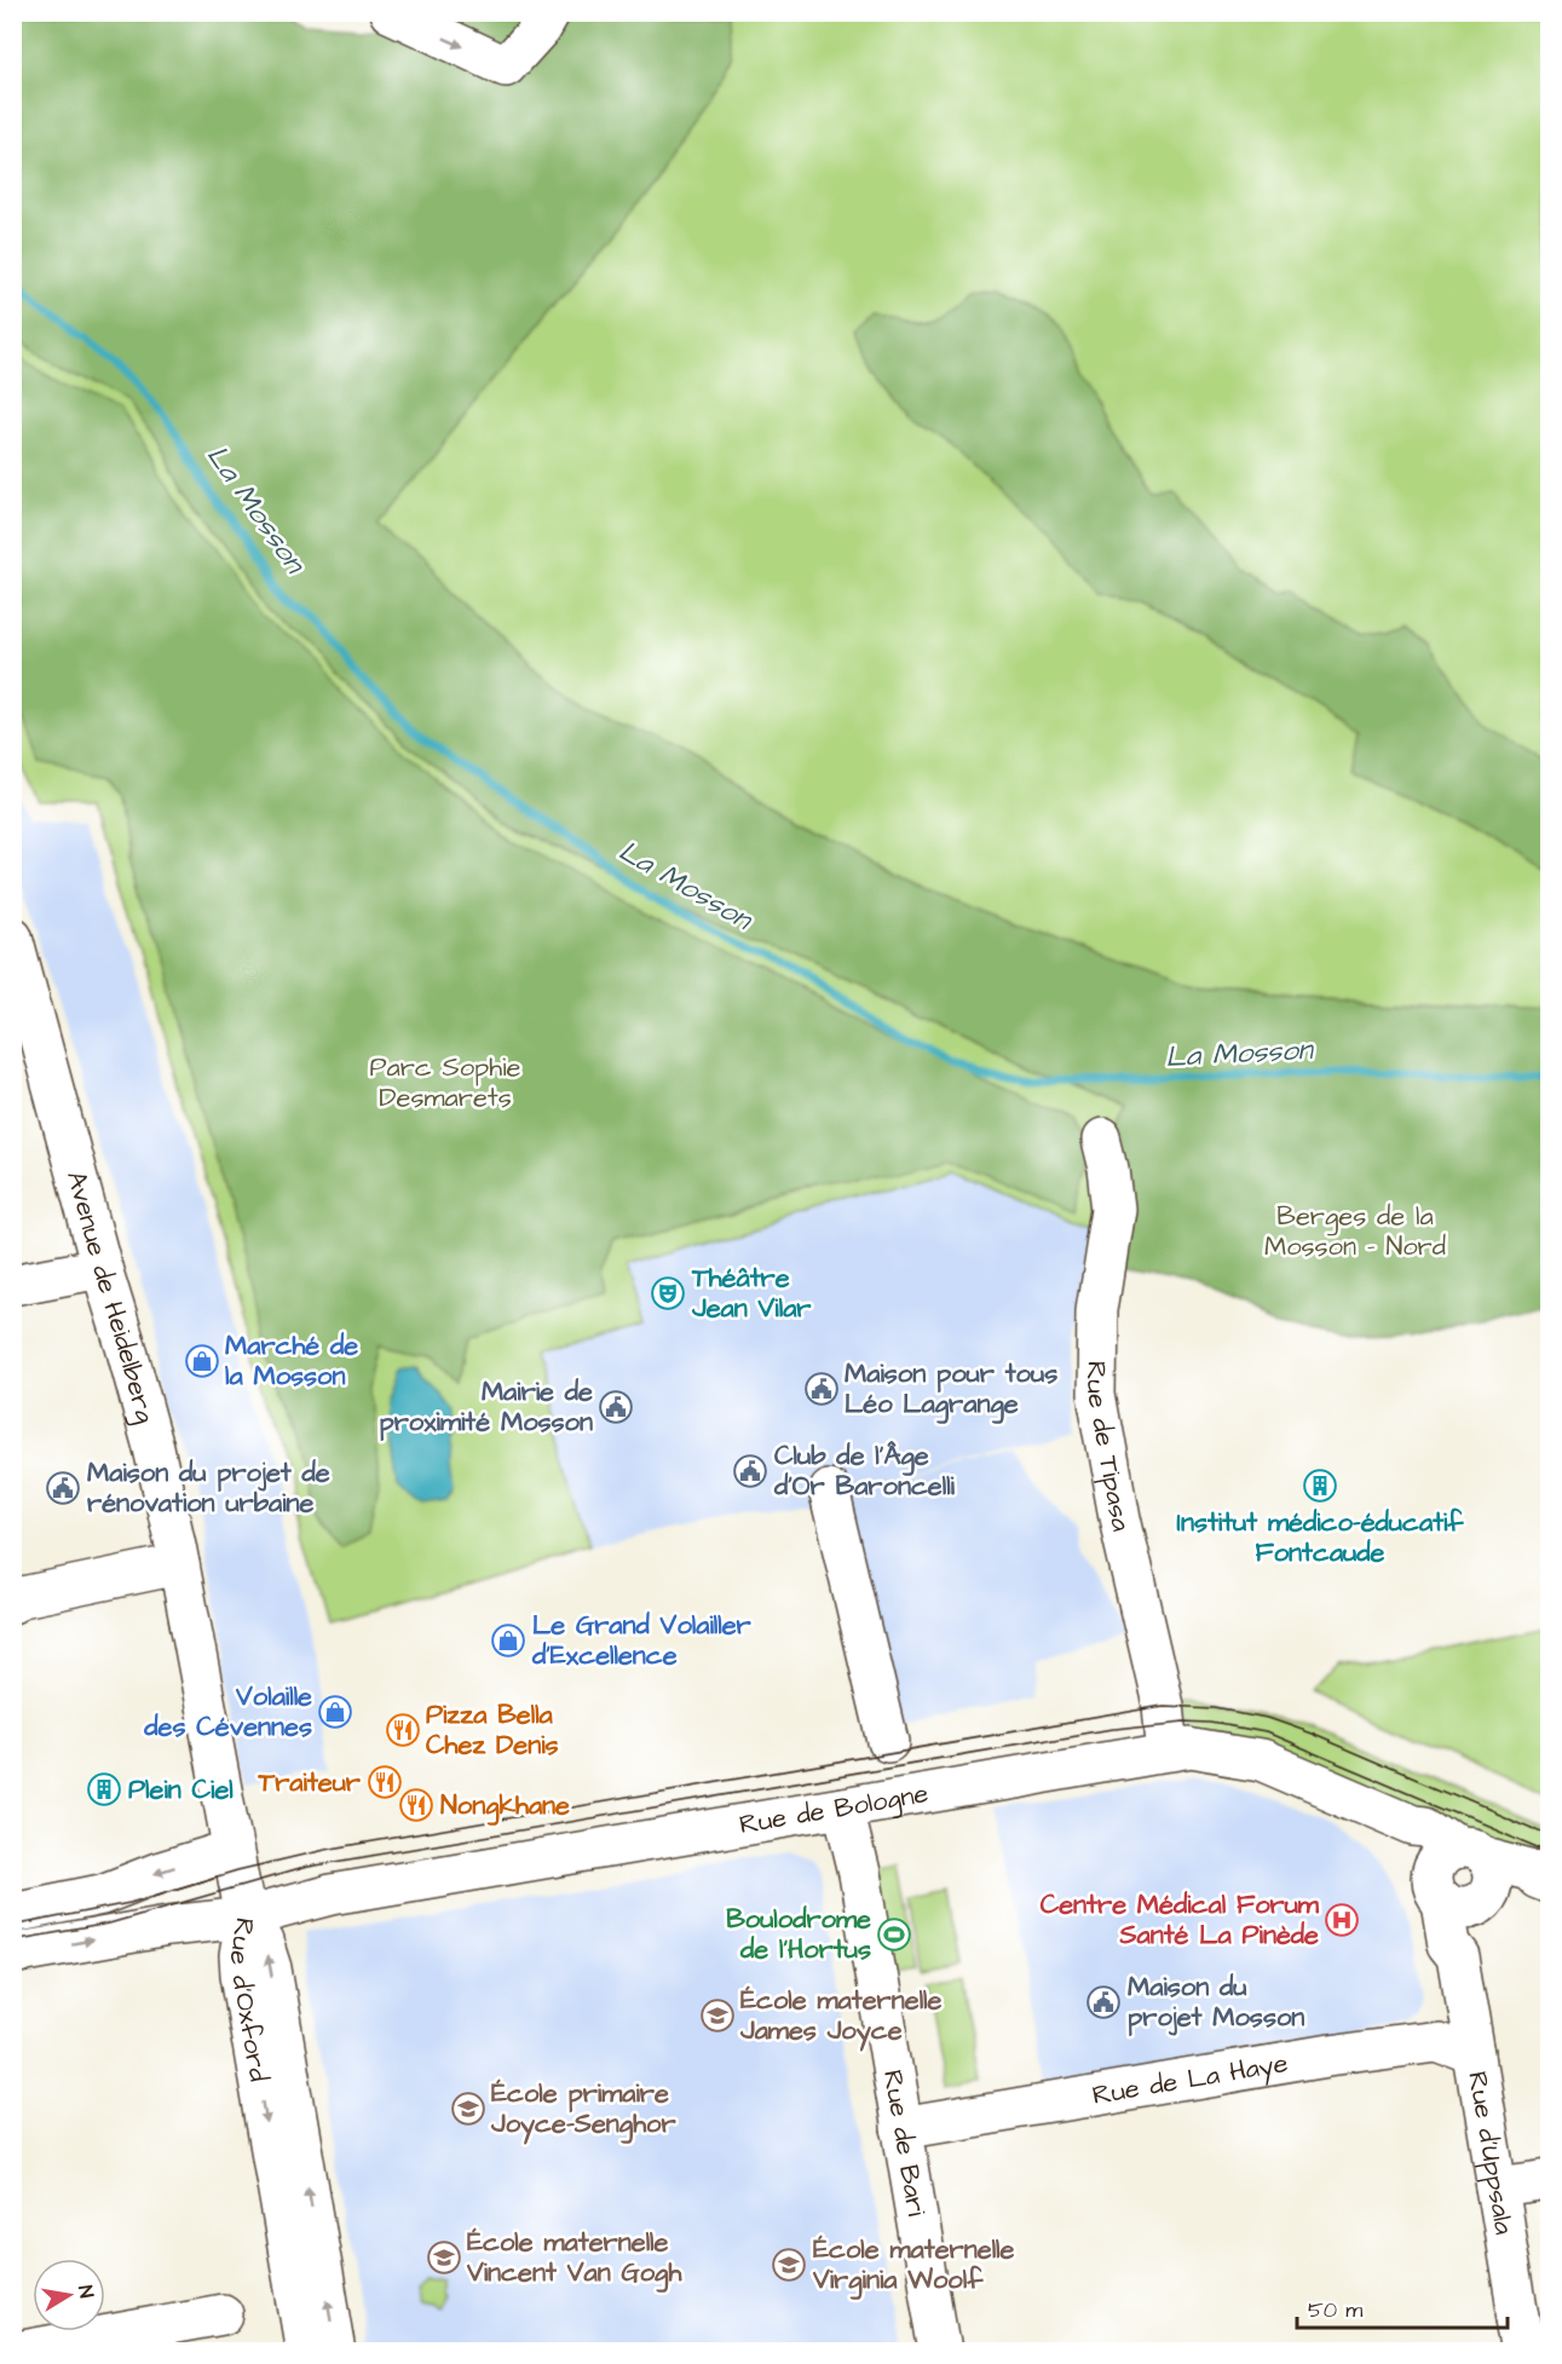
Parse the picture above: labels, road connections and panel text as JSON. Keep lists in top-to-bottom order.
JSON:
{
  "streets": {
    "street": [
      "Avenue de Heidelberg",
      "Rue de Tipasa",
      "Rue de Bologne",
      "Rue d'Oxford",
      "Rue de La Haye",
      "Rue de Bari",
      "Rue d'Uppsala"
    ]
  },
  "crossings": [
    ["Avenue de Heidelberg", "Rue de Bologne"],
    ["Avenue de Heidelberg", "Rue d'Oxford"],
    ["Rue de Tipasa", "Rue de Bologne"],
    ["Rue de Bologne", "Rue d'Oxford"],
    ["Rue de Bologne", "Rue de Bari"],
    ["Rue de Bologne", "Rue d'Uppsala"],
    ["Rue de La Haye", "Rue de Bari"],
    ["Rue de La Haye", "Rue d'Uppsala"]
  ],
  "water": ["La Mosson"],
  "parks": ["Parc Sophie Desmarets", "Berges de la Mosson - Nord"],
  "places": {
    "theatre": ["Théâtre Jean Vilar"],
    "shop": ["Marché de la Mosson", "Le Grand Volailler d'Excellence", "Volaille des Cévennes"],
    "public building": [
      "Maison pour tous Léo Lagrange",
      "Mairie de proximité Mosson",
      "Club de l'Âge d'Or Baroncelli",
      "Maison du projet de rénovation urbaine",
      "Maison du projet Mosson"
    ],
    "building": ["Institut médico-éducatif Fontcaude", "Plein Ciel"],
    "restaurant": ["Pizza Bella Chez Denis", "Traiteur", "Nongkhane"],
    "hospital": ["Centre Médical Forum Santé La Pinède"],
    "sports": ["Boulodrome de l'Hortus"],
    "school or university": [
      "École maternelle James Joyce",
      "École primaire Joyce-Senghor",
      "École maternelle Vincent Van Gogh",
      "École maternelle Virginia Woolf"
    ]
  },
  "scale_bar": "50 m",
  "north": "right"
}
